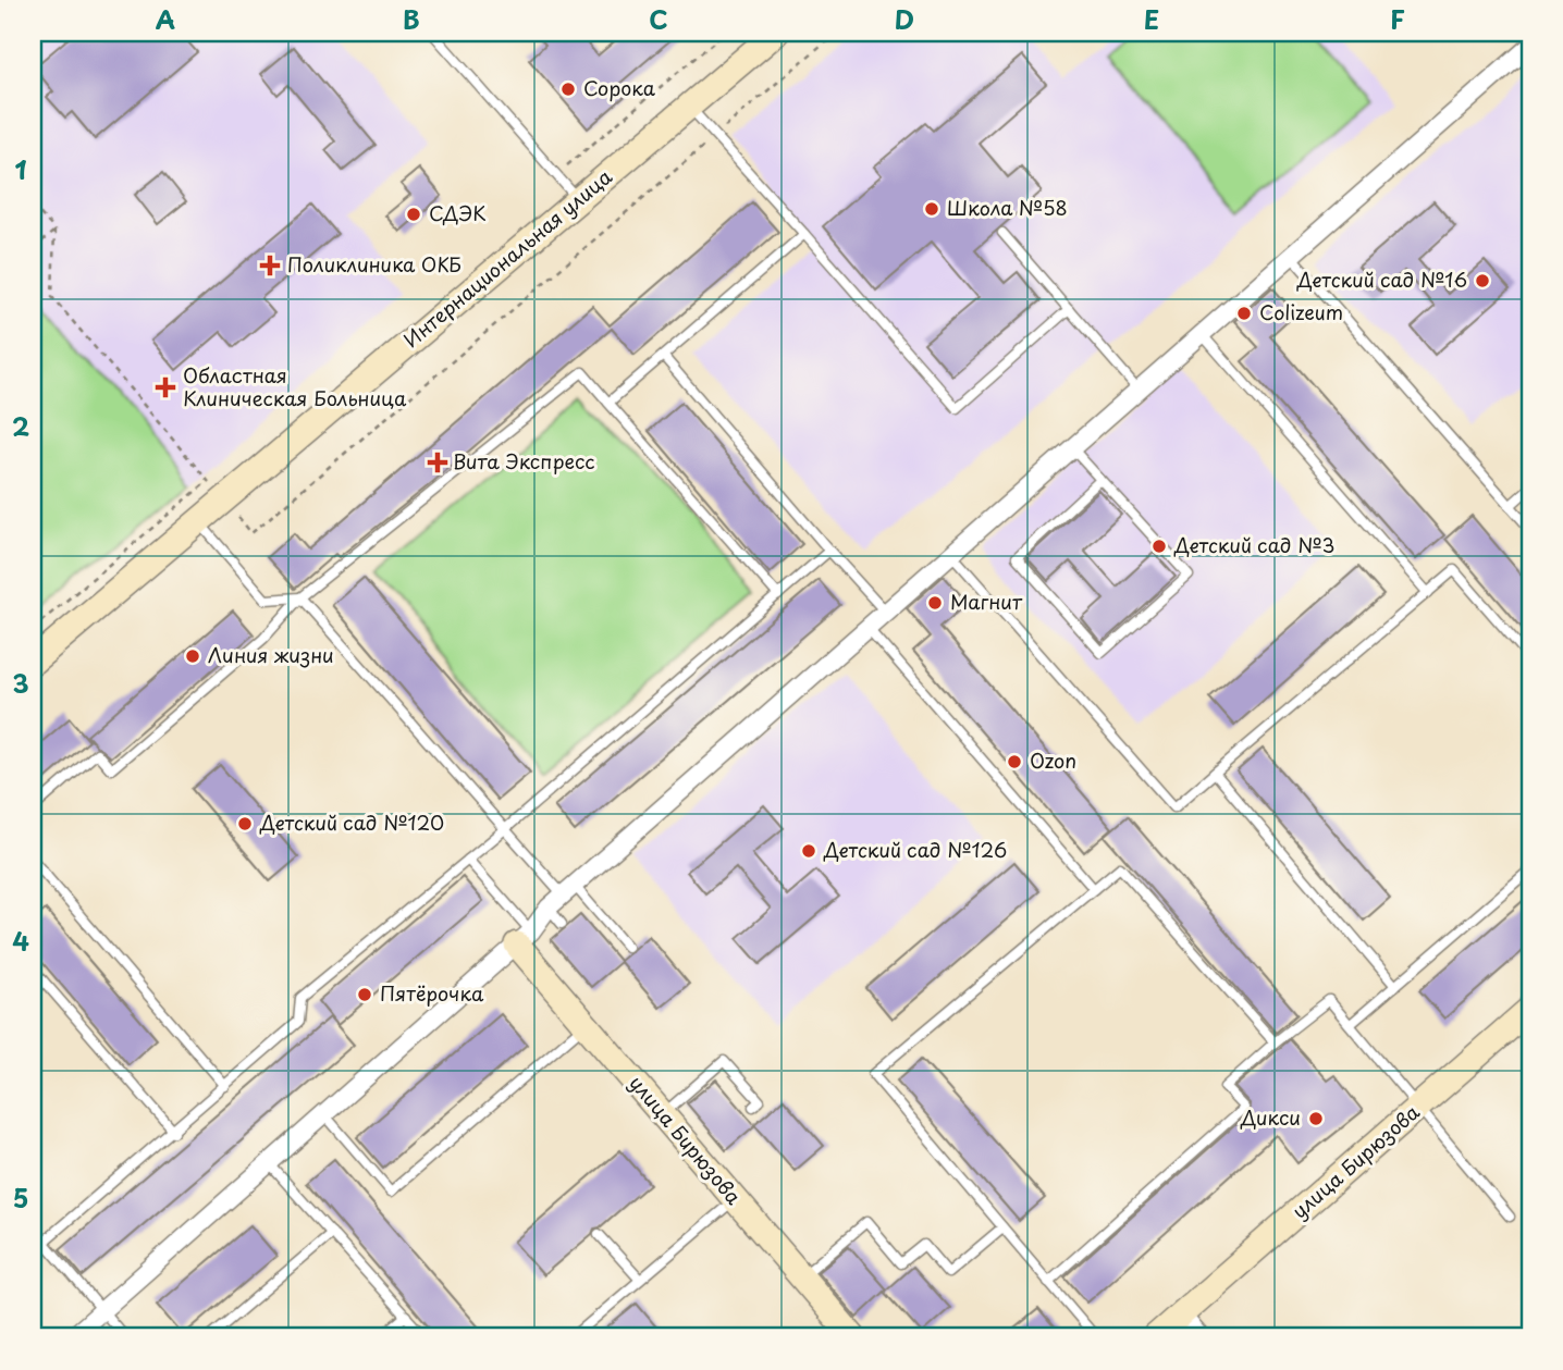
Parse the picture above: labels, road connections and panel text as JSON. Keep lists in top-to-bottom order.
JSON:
{
  "streets": {
    "street": ["Интернациональная улица", "улица Бирюзова"]
  },
  "places": {
    "other": [
      "Сорока",
      "Школа №58",
      "СДЭК",
      "Детский сад №16",
      "Colizeum",
      "Детский сад №3",
      "Магнит",
      "Линия жизни",
      "Ozon",
      "Детский сад №120",
      "Детский сад №126",
      "Пятёрочка",
      "Дикси"
    ],
    "health": ["Поликлиника ОКБ", "Областная Клиническая Больница", "Вита Экспресс"]
  },
  "grid": {
    "columns": [
      "A",
      "B",
      "C",
      "D",
      "E",
      "F"
    ],
    "rows": [
      "1",
      "2",
      "3",
      "4",
      "5"
    ]
  }
}
